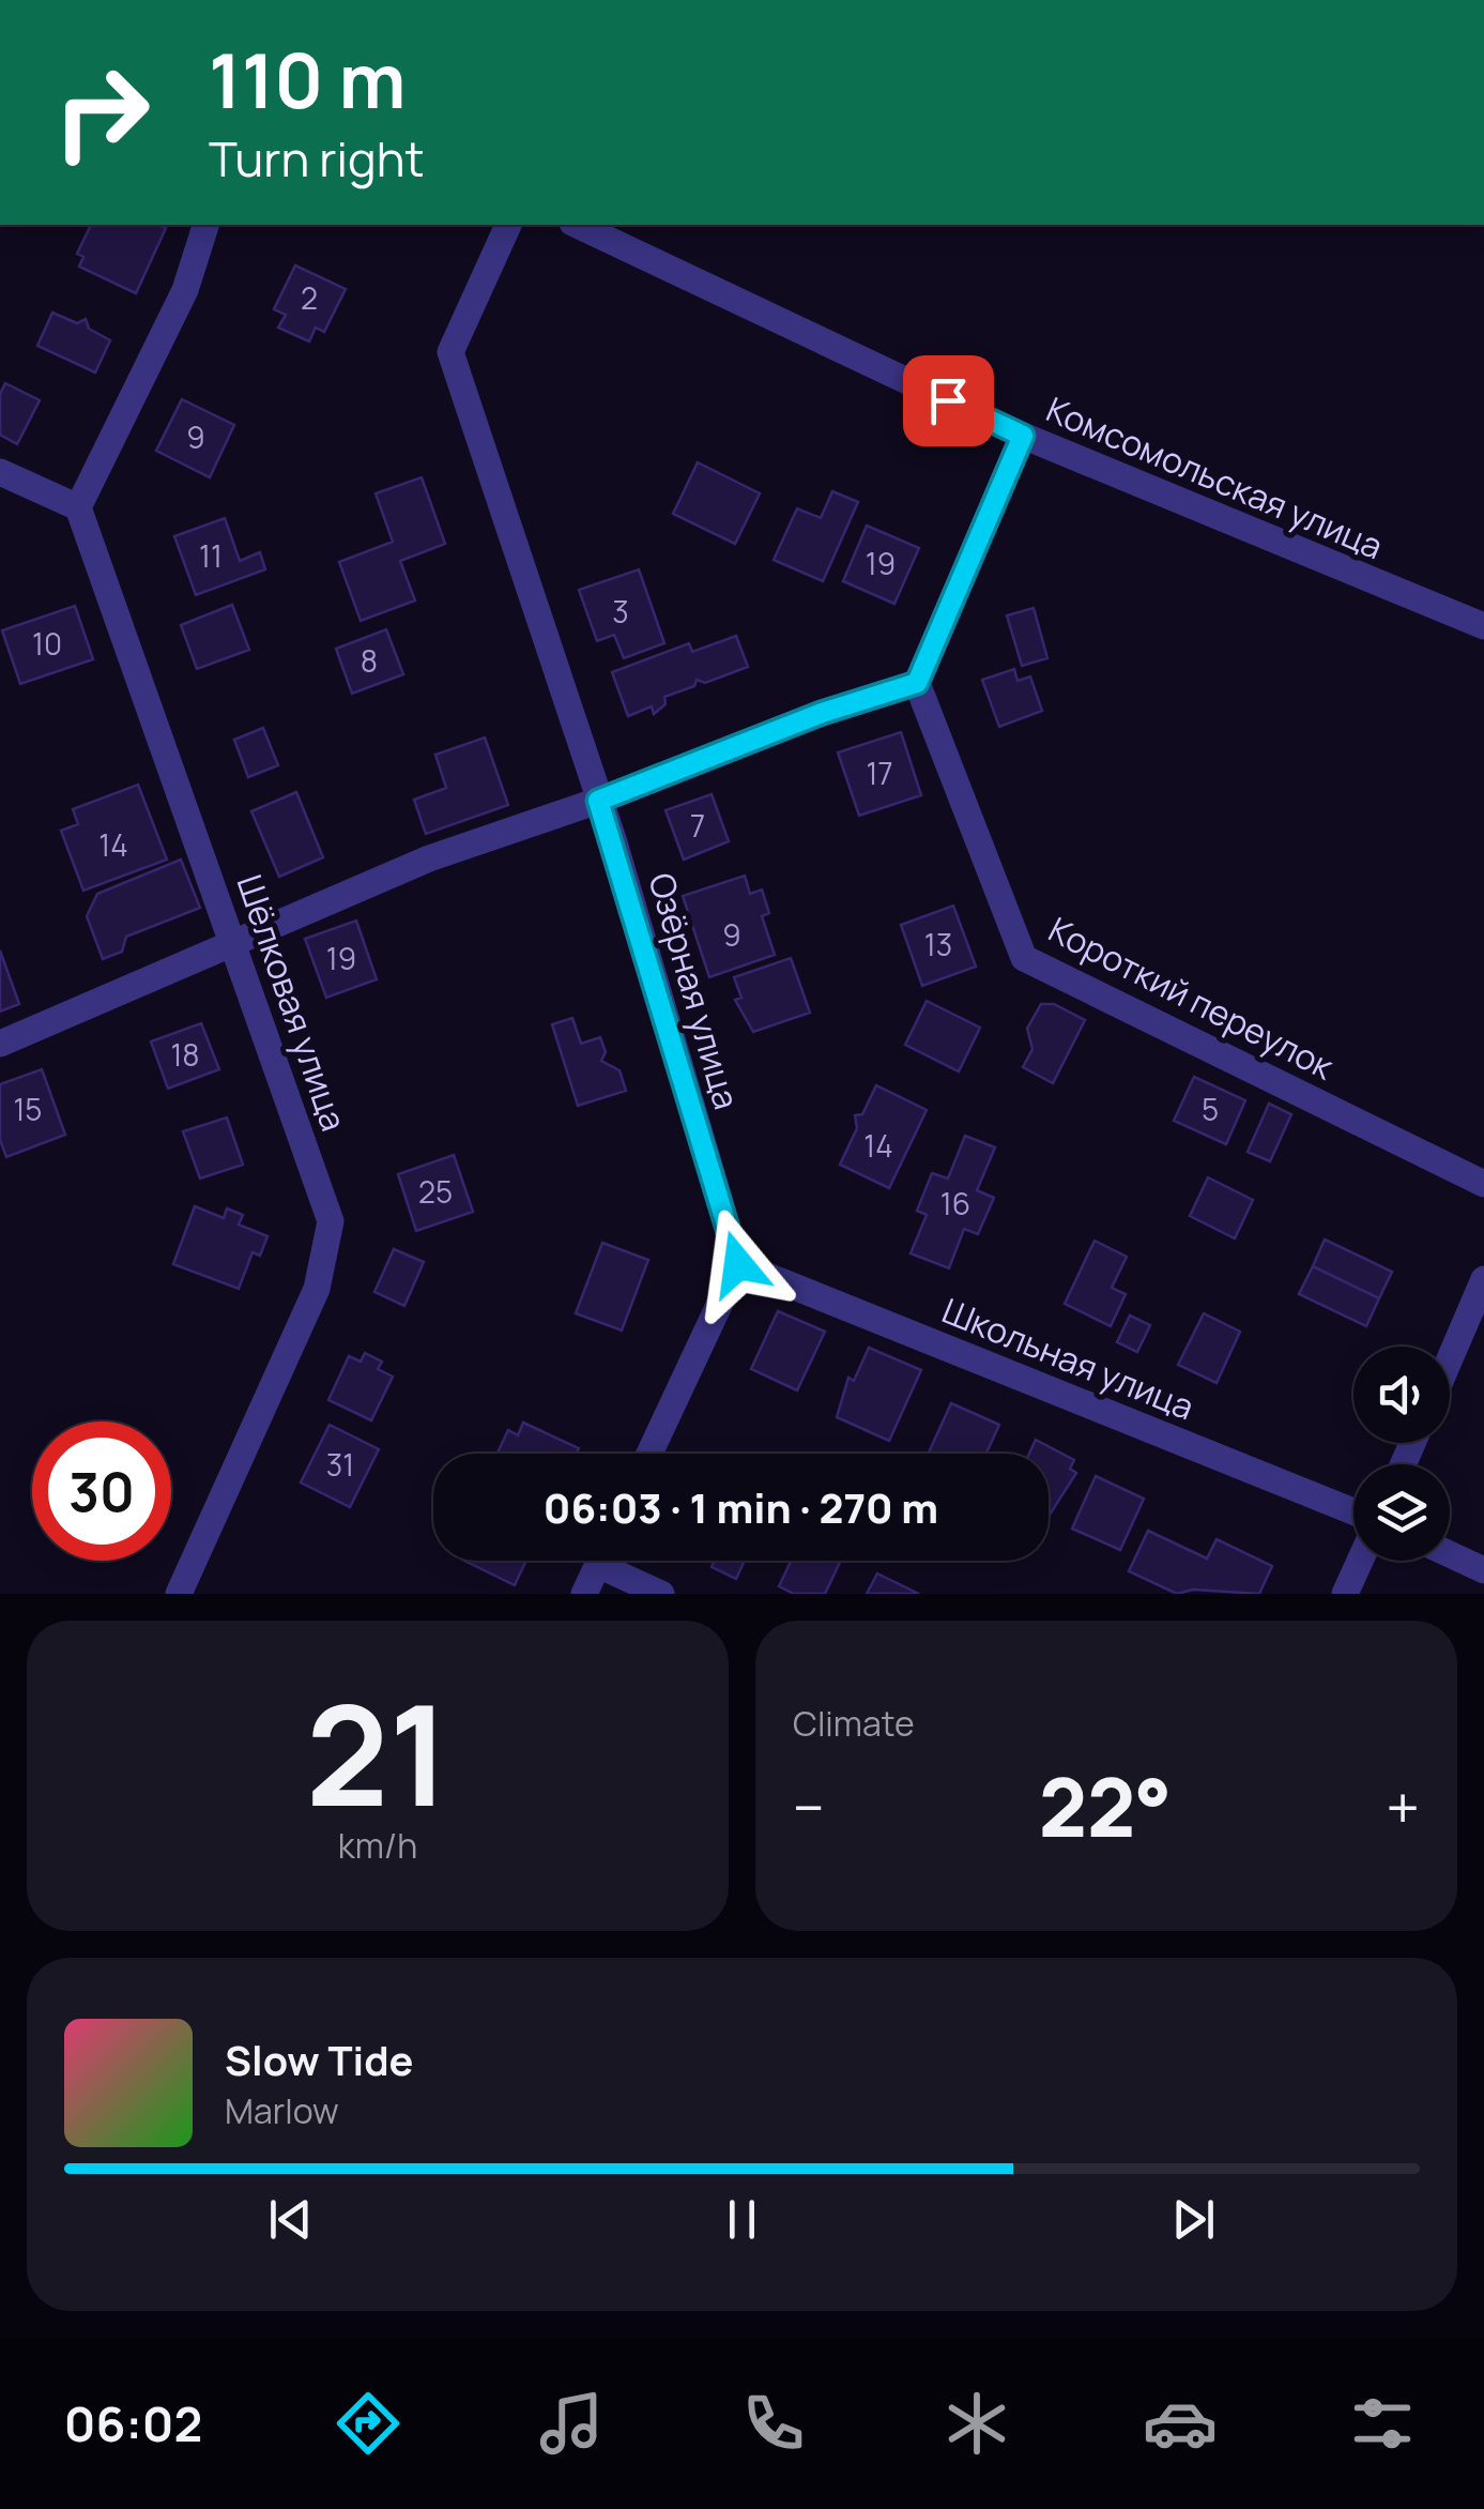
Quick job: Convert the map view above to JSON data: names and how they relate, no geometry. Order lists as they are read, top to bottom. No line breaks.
{"streets":{"street":["Комсомольская улица","Озёрная улица","Короткий переулок","Шёлковая улица","Школьная улица"]},"crossings":[["Озёрная улица","Школьная улица"]],"house_numbers":["2","9","11","19","3","10","8","17","7","14","9","13","19","18","15","5","14","25","16","31"],"page":{"turn":["110 m","Turn right"],"limit":"30","trip":"06:03 · 1 min · 270 m","tile":[["21","km/h"],"Climate"],"heat":["−","22°","+"],"song":["Slow Tide","Marlow"],"tabs":"06:02"}}
